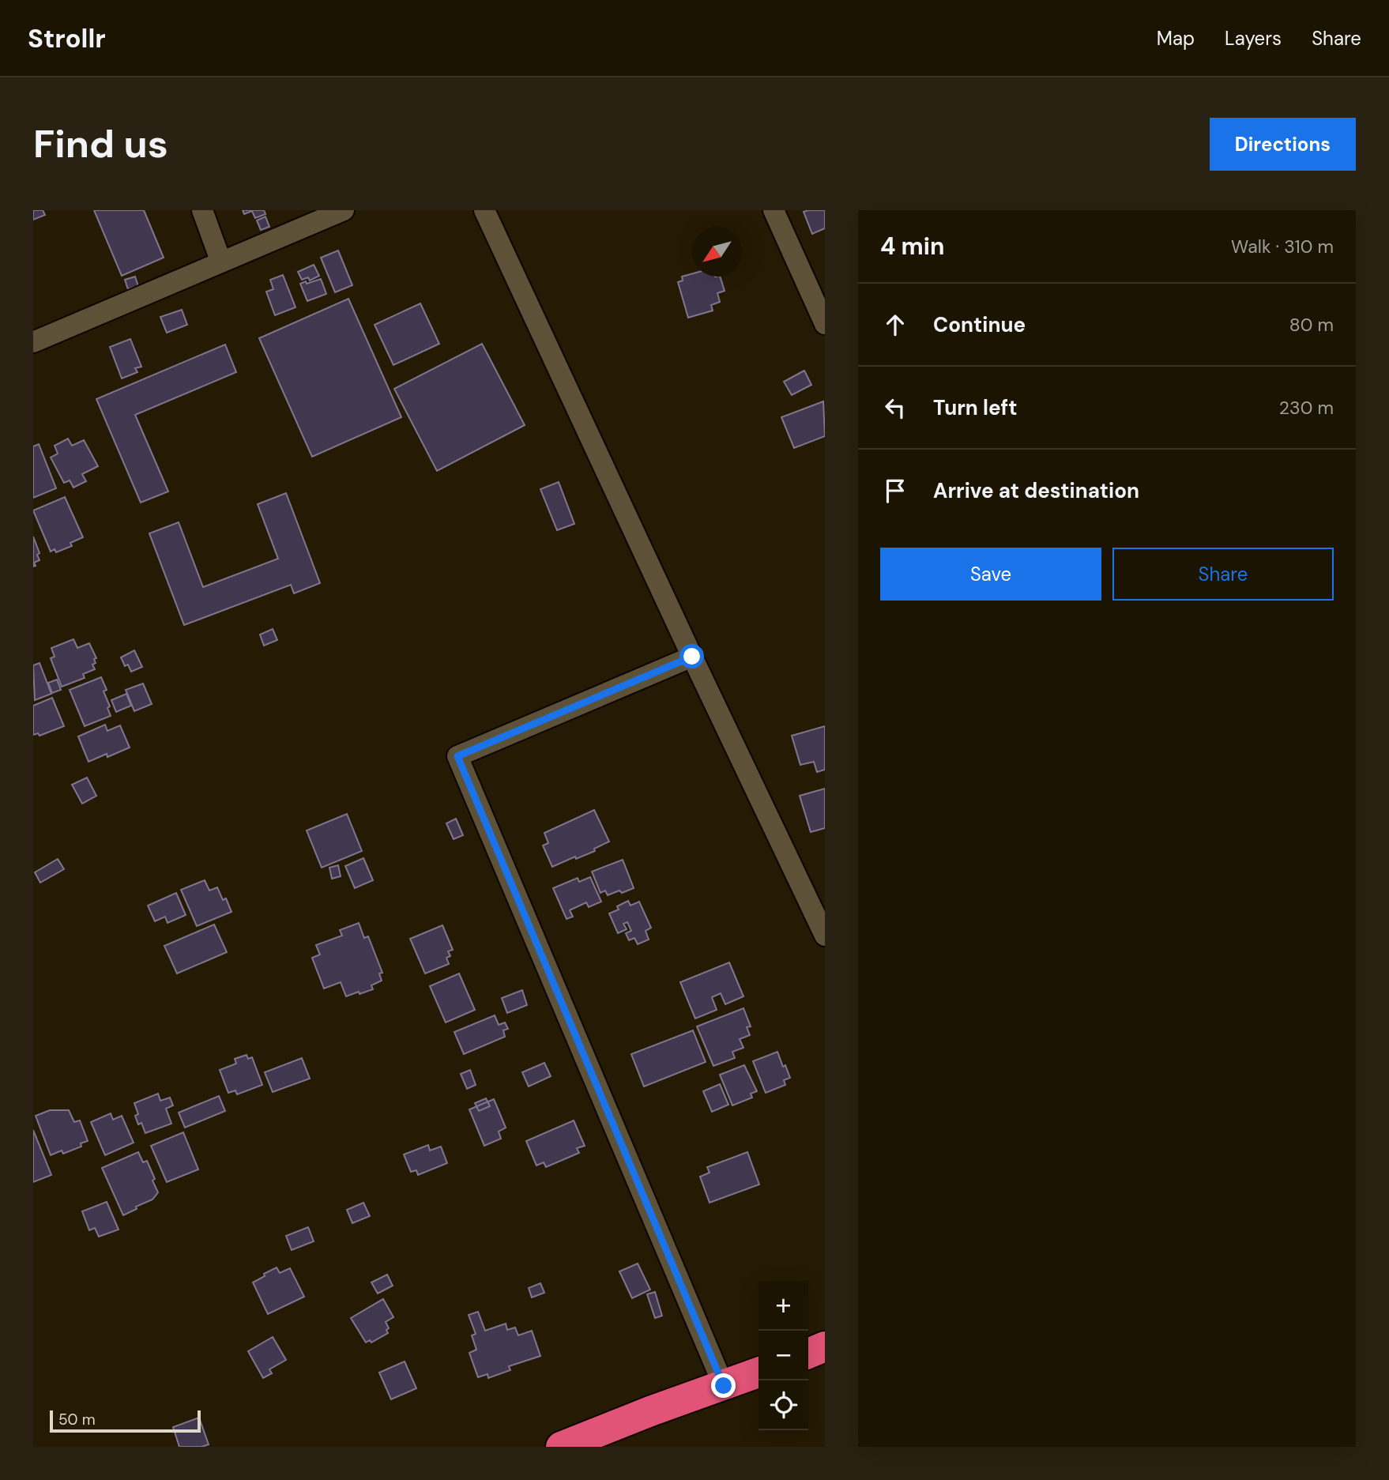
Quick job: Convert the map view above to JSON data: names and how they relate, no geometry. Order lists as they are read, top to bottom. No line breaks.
{"scale_bar":"50 m","north":"bottom left","page":{"header":"Strollr","nav":["Map","Layers","Share"],"buttons":["Directions",["Save","Share"]],"title":"Find us","heading":["4 min","Walk · 310 m"],"list":[["Continue","80 m"],["Turn left","230 m"],"Arrive at destination"],"map_buttons":["+","−"],"scale":"50 m"}}
